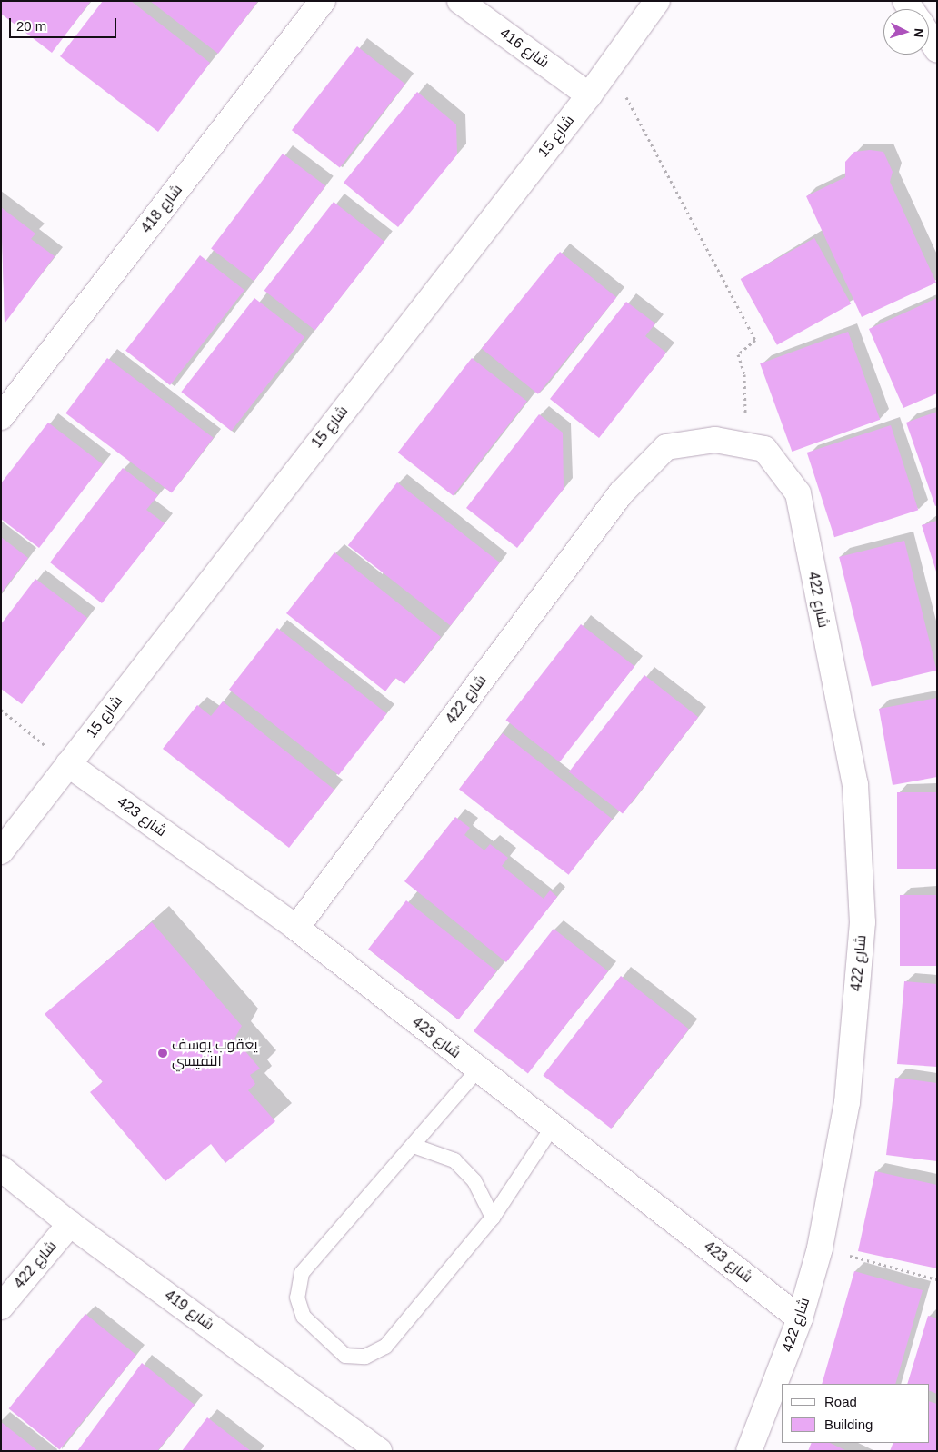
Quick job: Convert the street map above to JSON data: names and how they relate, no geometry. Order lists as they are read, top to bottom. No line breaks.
{"streets":{"street":["شارع 416","شارع 15","شارع 418","شارع 422","شارع 423","شارع 419"]},"crossings":[["شارع 416","شارع 15"],["شارع 15","شارع 423"],["شارع 422","شارع 423"],["شارع 422","شارع 419"]],"places":["يعقوب يوسف النفيسي"],"legend":["Road","Building"],"scale_bar":"20 m","north":"right"}
